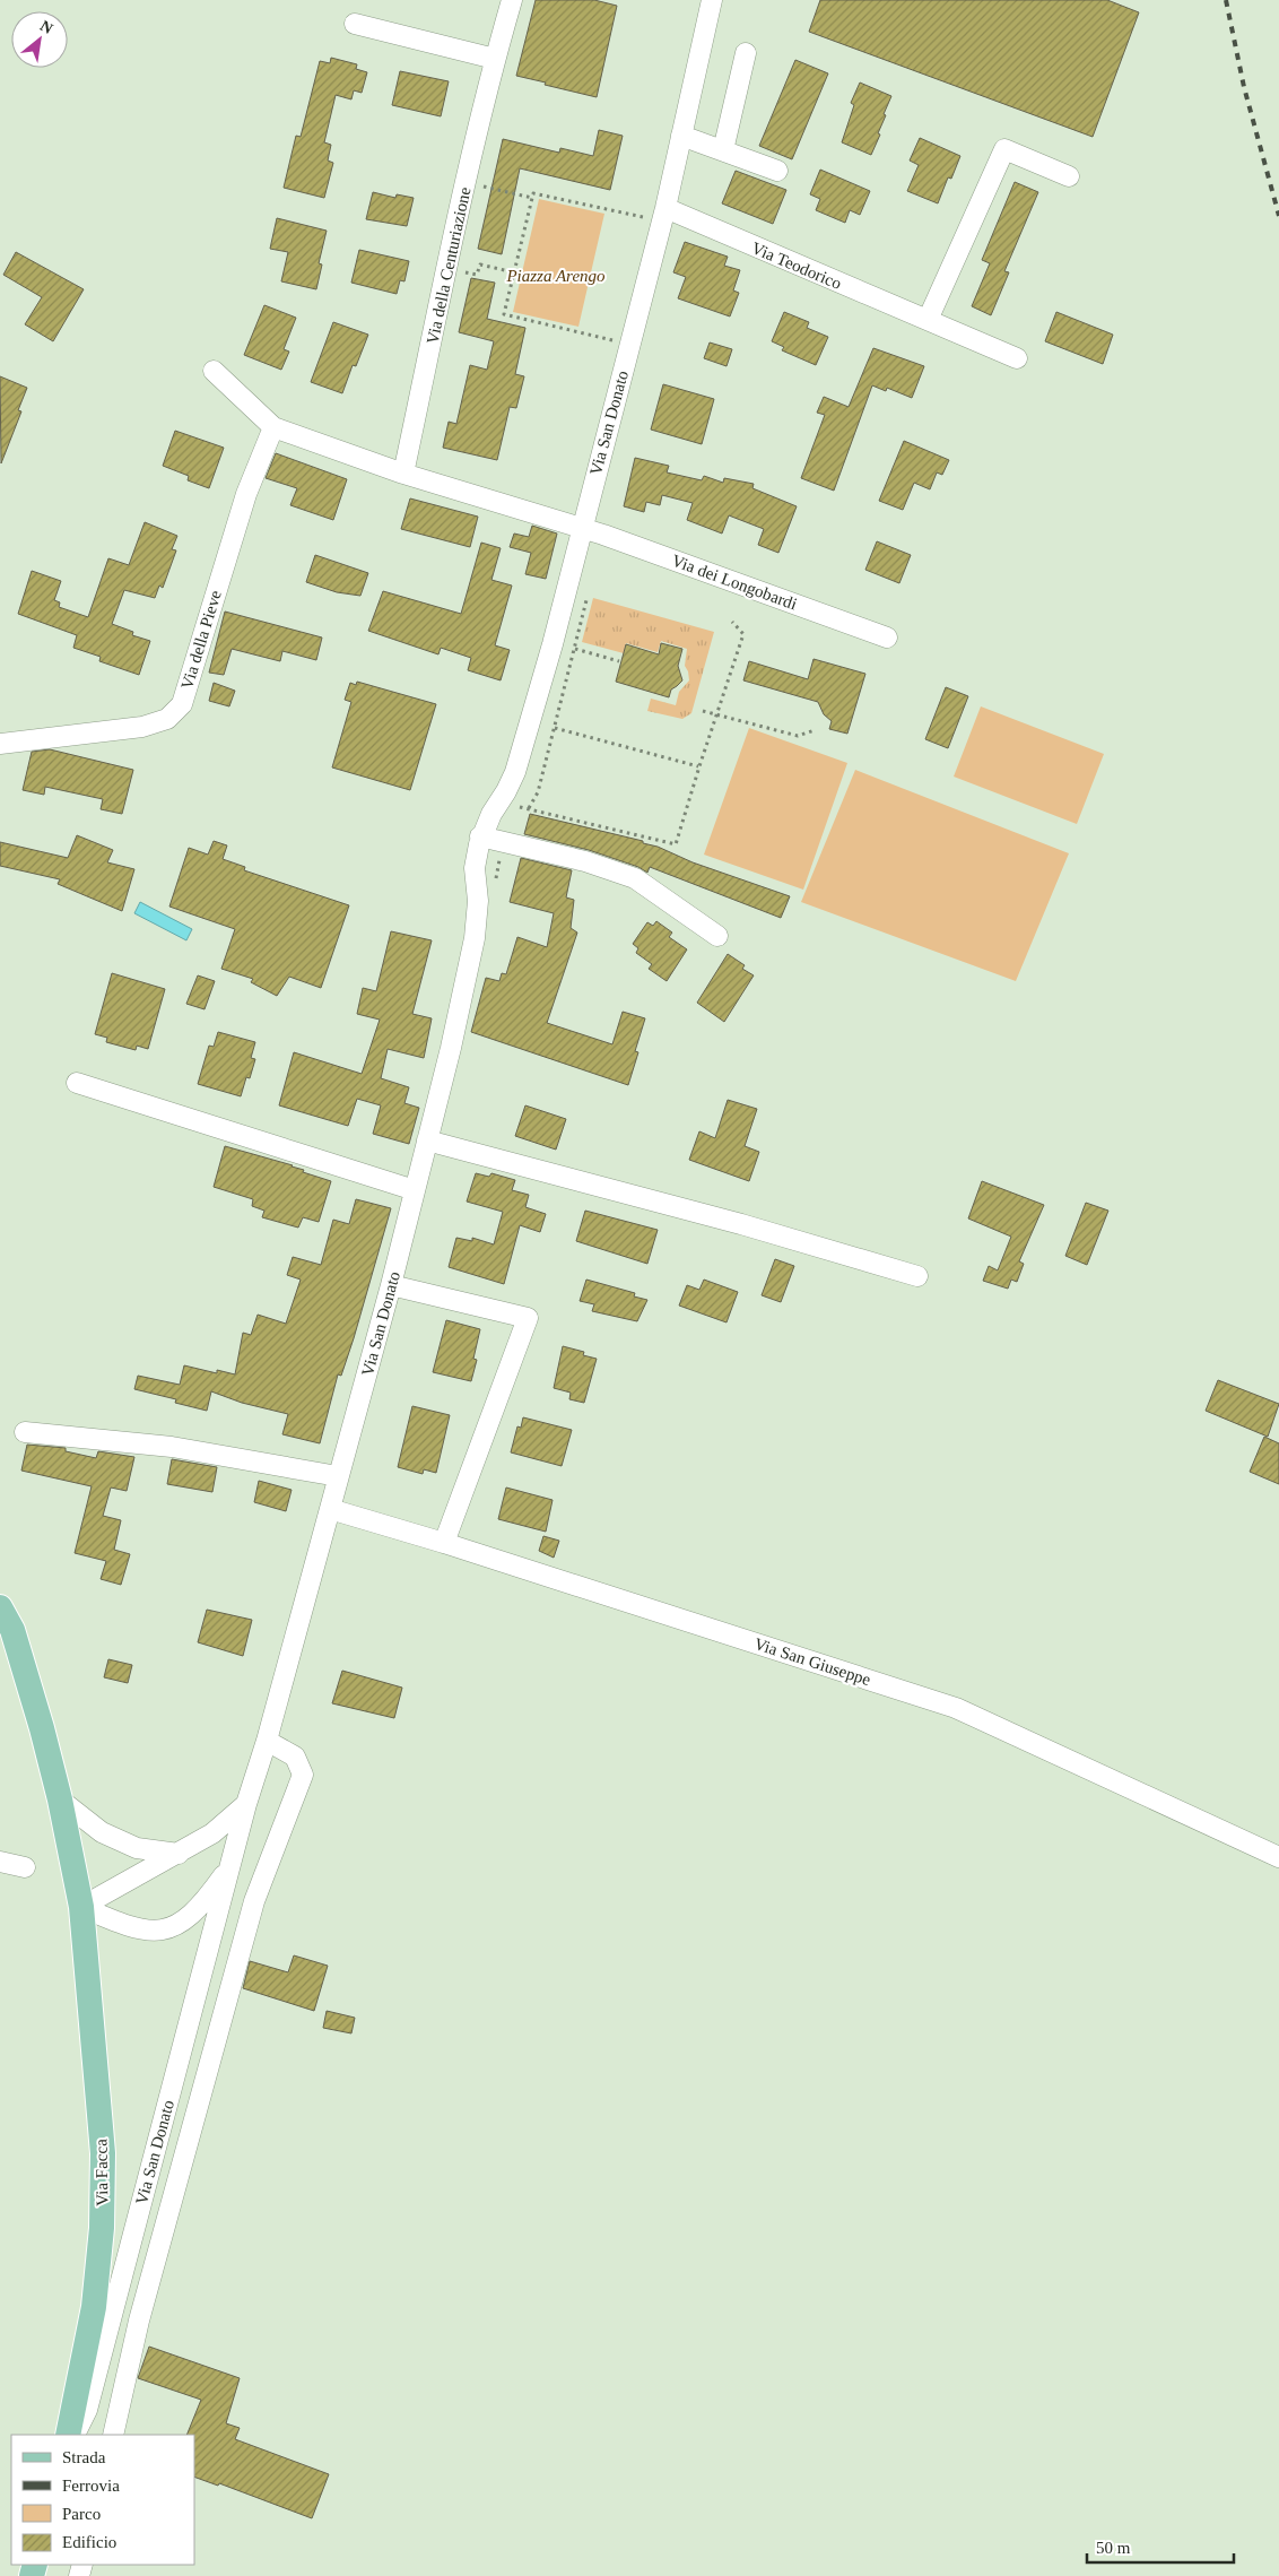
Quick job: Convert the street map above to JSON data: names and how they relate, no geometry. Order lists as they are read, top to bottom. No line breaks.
{"streets":{"main road":["Via Facca"],"street":["Via della Centuriazione","Via Teodorico","Via San Donato","Via dei Longobardi","Via della Pieve","Via San Giuseppe"]},"crossings":[["Via Teodorico","Via San Donato"],["Via San Donato","Via dei Longobardi"],["Via San Donato","Via San Giuseppe"],["Via San Donato","Via Facca"]],"parks":["Piazza Arengo"],"legend":["Strada","Ferrovia","Parco","Edificio"],"scale_bar":"50 m","north":"top right"}
